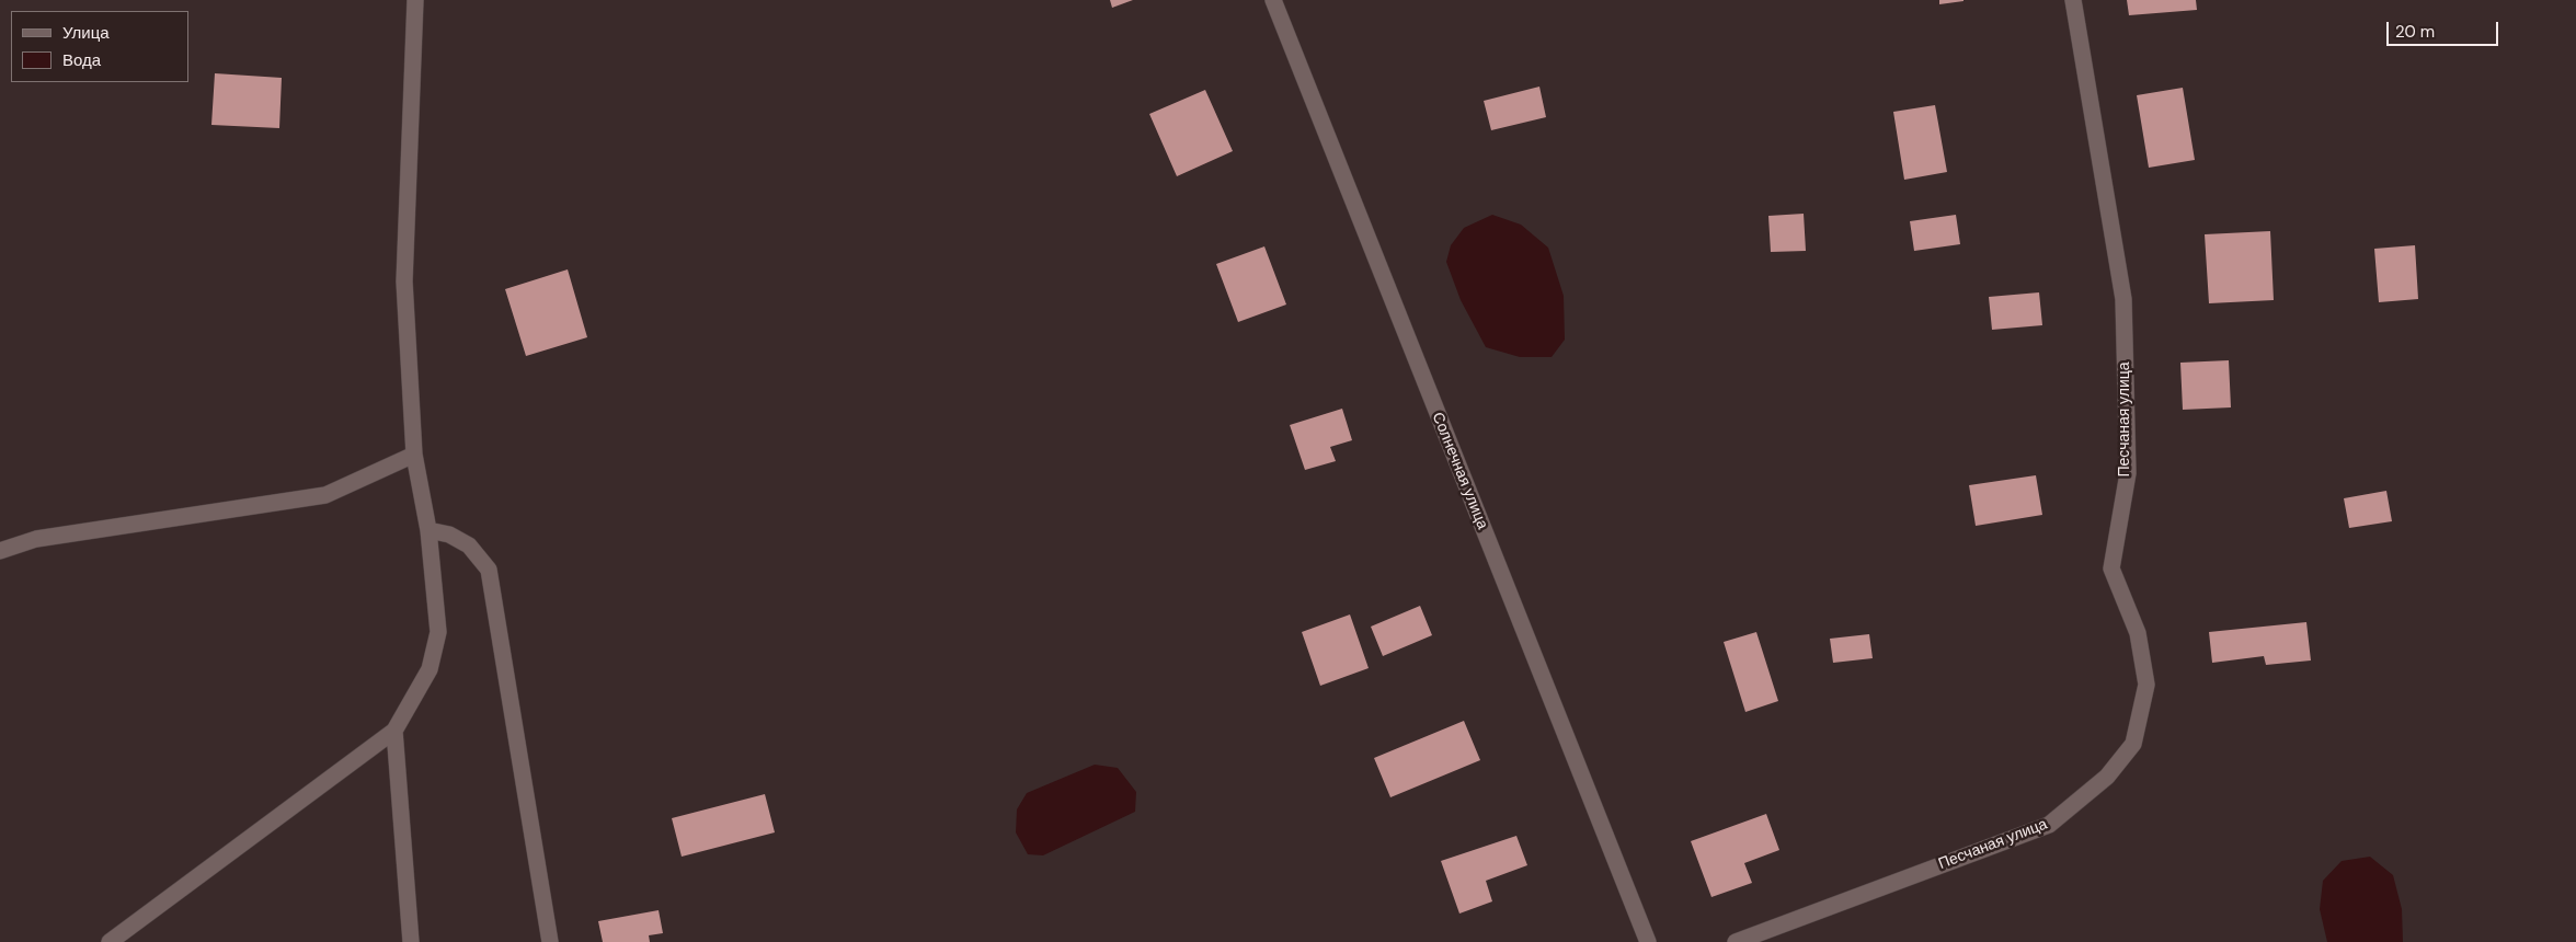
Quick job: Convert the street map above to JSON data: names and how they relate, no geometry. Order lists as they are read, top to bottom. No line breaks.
{"streets":{"street":["Песчаная улица","Солнечная улица"]},"legend":["Улица","Вода"],"scale_bar":"20 m"}
